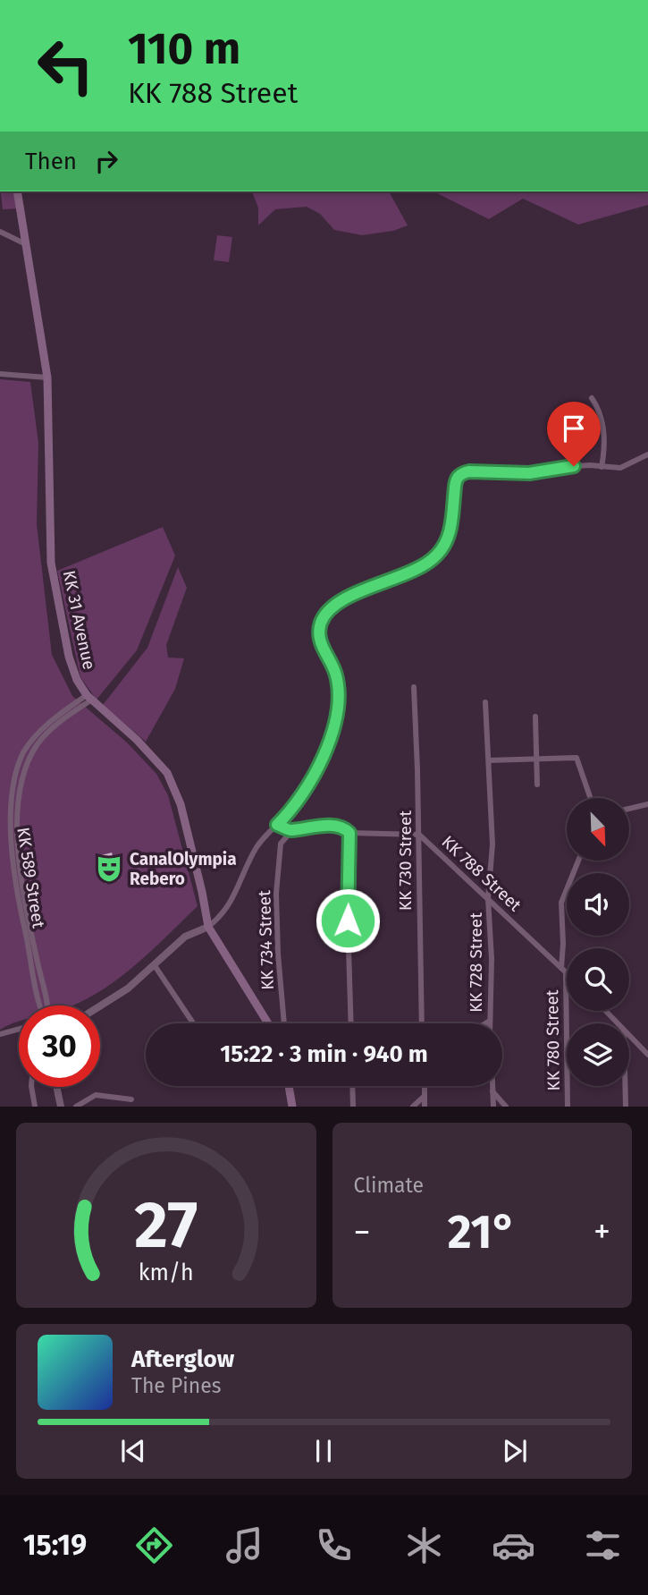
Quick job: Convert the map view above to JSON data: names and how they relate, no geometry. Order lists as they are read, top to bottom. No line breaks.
{"streets":{"main road":["KK 31 Avenue"],"street":["KK 730 Street","KK 788 Street","KK 589 Street","KK 734 Street","KK 728 Street","KK 780 Street"]},"crossings":[["KK 31 Avenue","KK 589 Street"],["KK 730 Street","KK 788 Street"],["KK 788 Street","KK 734 Street"],["KK 788 Street","KK 728 Street"],["KK 788 Street","KK 780 Street"]],"places":{"theatre":["CanalOlympia Rebero"]},"north":"bottom right","page":{"turn":["110 m","KK 788 Street"],"then":"Then","limit":"30","trip":"15:22 · 3 min · 940 m","tile":"Climate","heat":["−","21°","+"],"song":["Afterglow","The Pines"],"tabs":"15:19","gauge":["27","km/h"]}}
